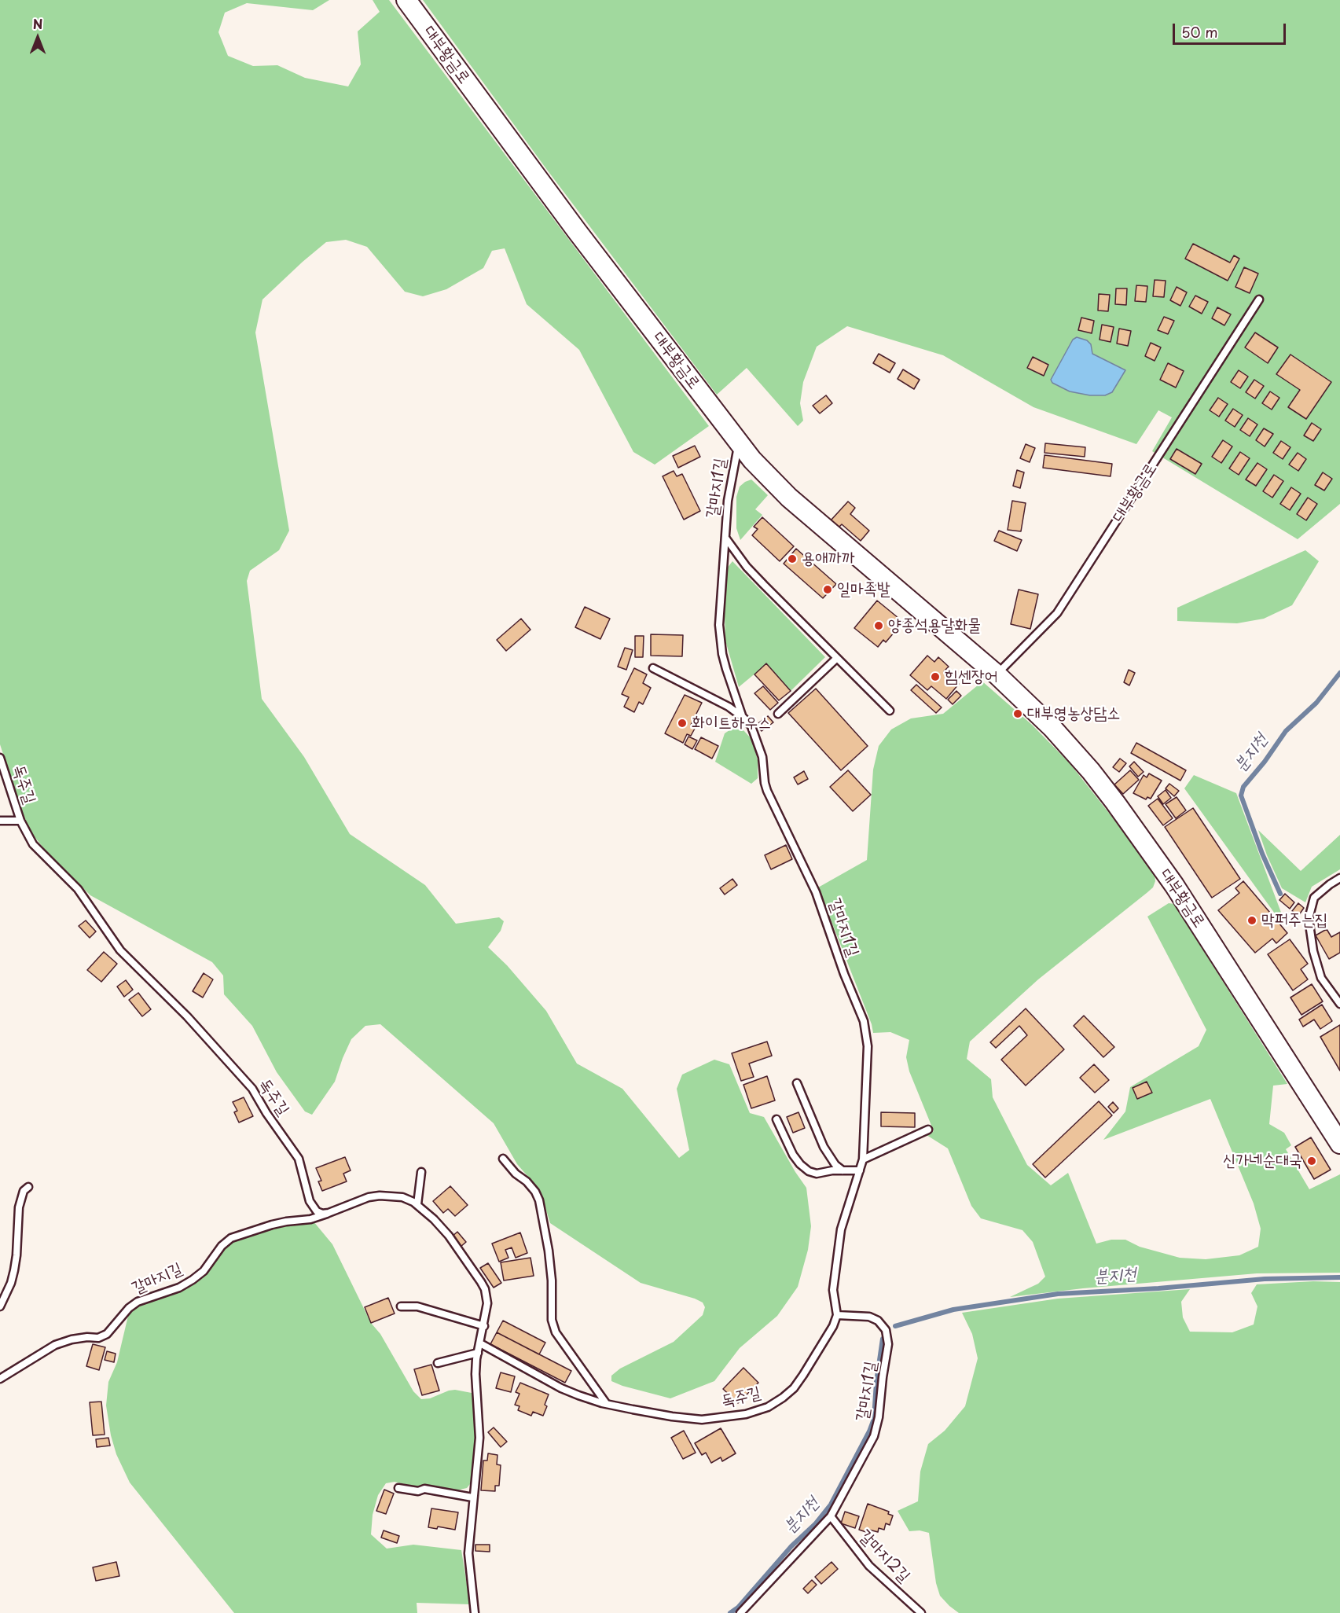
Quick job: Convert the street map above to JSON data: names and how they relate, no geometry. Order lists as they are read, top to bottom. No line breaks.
{"streets":{"main road":["대부황금로"],"lane":["갈마지1길","독주길","갈마지길","갈마지2길"]},"crossings":[["대부황금로","갈마지1길"],["갈마지1길","독주길"],["갈마지1길","갈마지2길"],["독주길","갈마지길"]],"water":["분지천"],"places":["용애까까","일마족발","양종석용달화물","힘센장어","대부영농상담소","화이트하우스","막퍼주는집","신가네순대국"],"scale_bar":"50 m","north":"top"}
